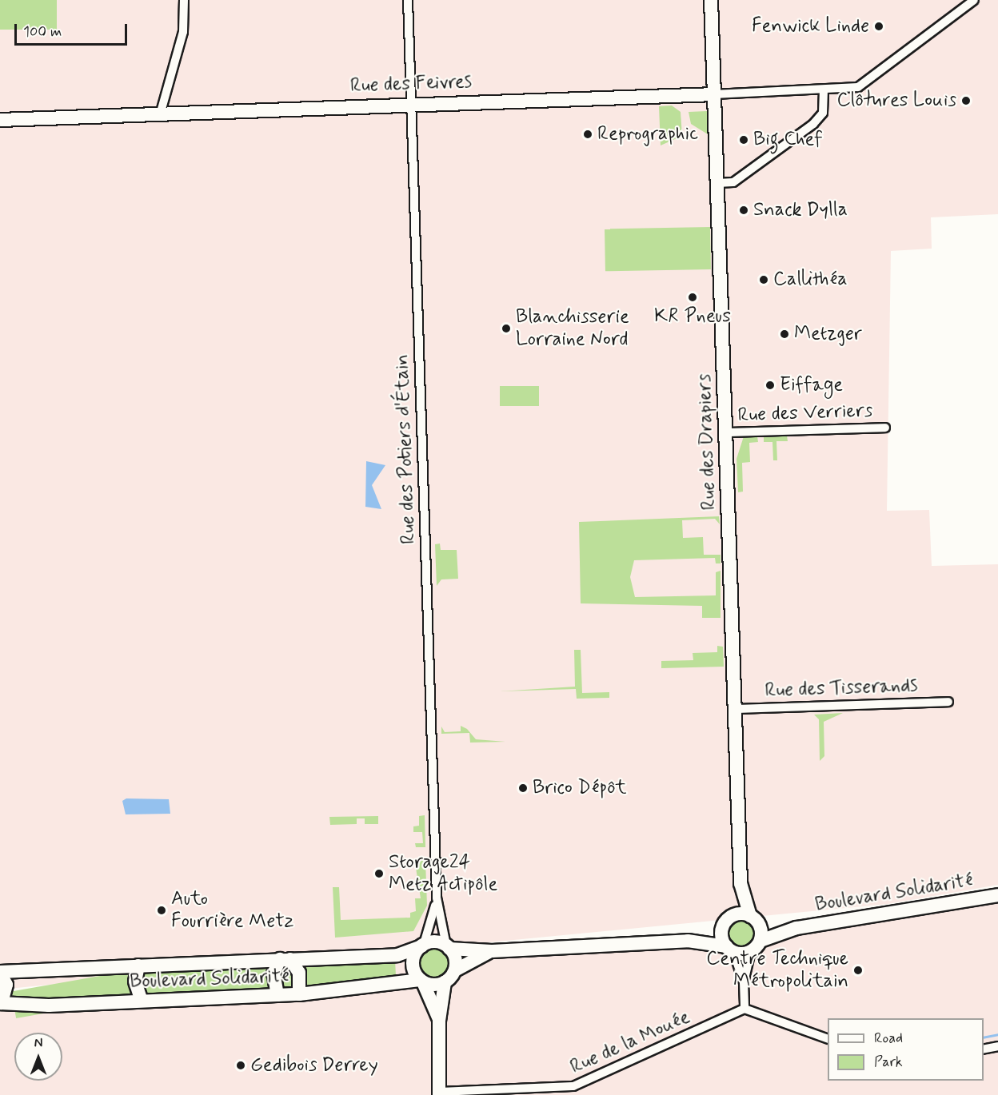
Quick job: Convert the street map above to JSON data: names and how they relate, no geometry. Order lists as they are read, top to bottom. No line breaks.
{"streets":{"main road":["Rue des Feivres","Rue des Drapiers","Boulevard Solidarité"],"street":["Rue des Verriers","Rue des Potiers d'Étain","Rue des Tisserands","Rue de la Mouée"]},"crossings":[["Rue des Feivres","Rue des Drapiers"],["Rue des Feivres","Rue des Potiers d'Étain"],["Rue des Verriers","Rue des Drapiers"],["Rue des Drapiers","Rue des Tisserands"],["Rue des Drapiers","Boulevard Solidarité"],["Rue des Potiers d'Étain","Boulevard Solidarité"]],"places":["Fenwick Linde","Clôtures Louis","Reprographic","Big Chef","Snack Dylla","Callithéa","KR Pneus","Blanchisserie Lorraine Nord","Metzger","Eiffage","Brico Dépôt","Storage24 Metz Actipôle","Auto Fourrière Metz","Centre Technique Métropolitain","Gedibois Derrey"],"legend":["Road","Park"],"scale_bar":"100 m","north":"top"}
